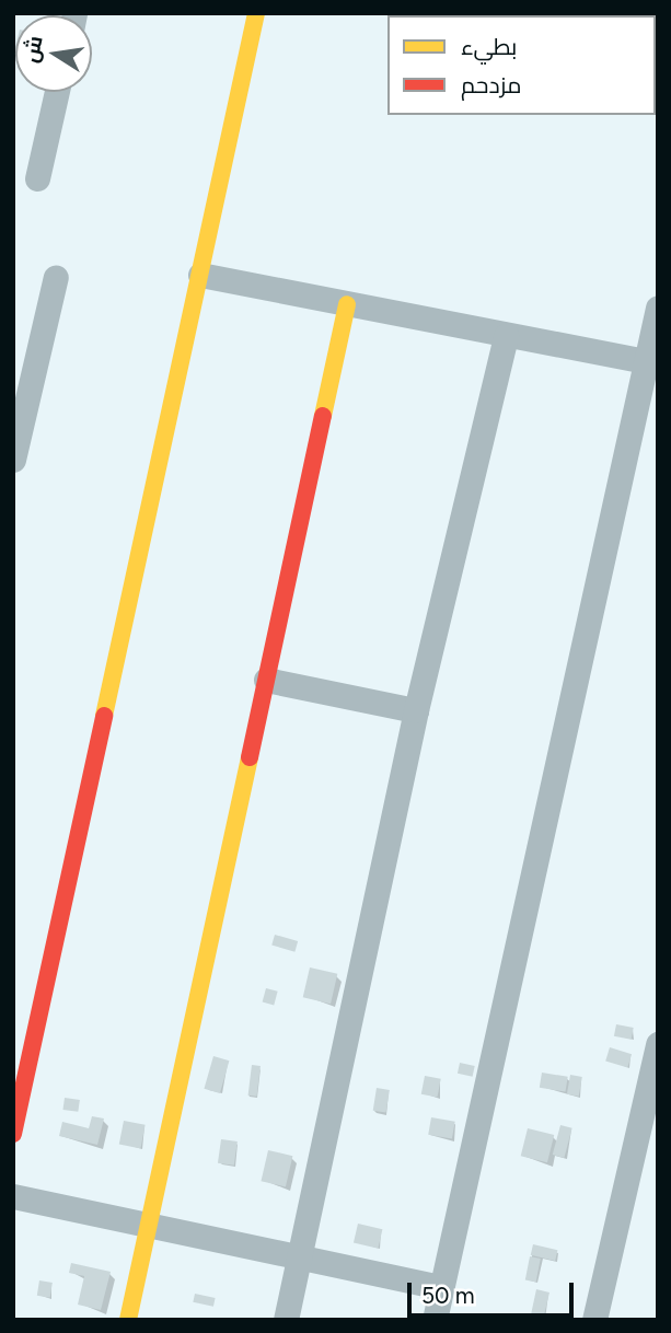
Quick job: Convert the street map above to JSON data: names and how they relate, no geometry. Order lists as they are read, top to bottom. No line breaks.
{"legend":["بطيء","مزدحم"],"scale_bar":"50 m","north":"left"}
